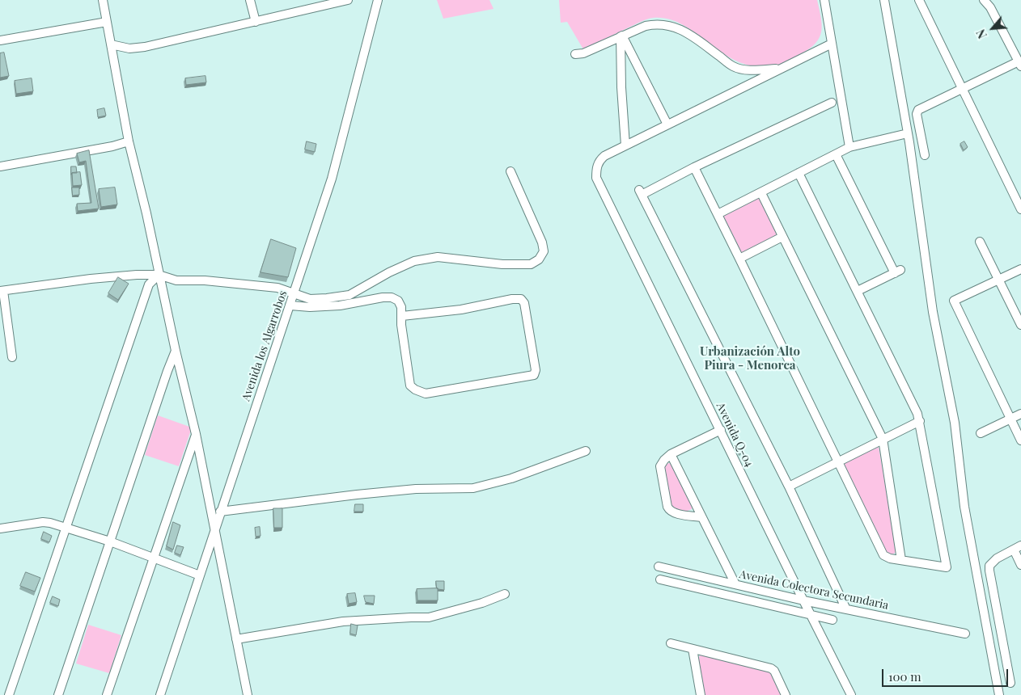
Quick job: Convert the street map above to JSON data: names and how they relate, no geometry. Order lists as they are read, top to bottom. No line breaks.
{"streets":{"street":["Avenida los Algarrobos","Avenida Q-04","Avenida Colectora Secundaria"]},"crossings":[["Avenida Q-04","Avenida Colectora Secundaria"]],"districts":["Urbanización Alto Piura - Menorca"],"scale_bar":"100 m","north":"bottom left"}
